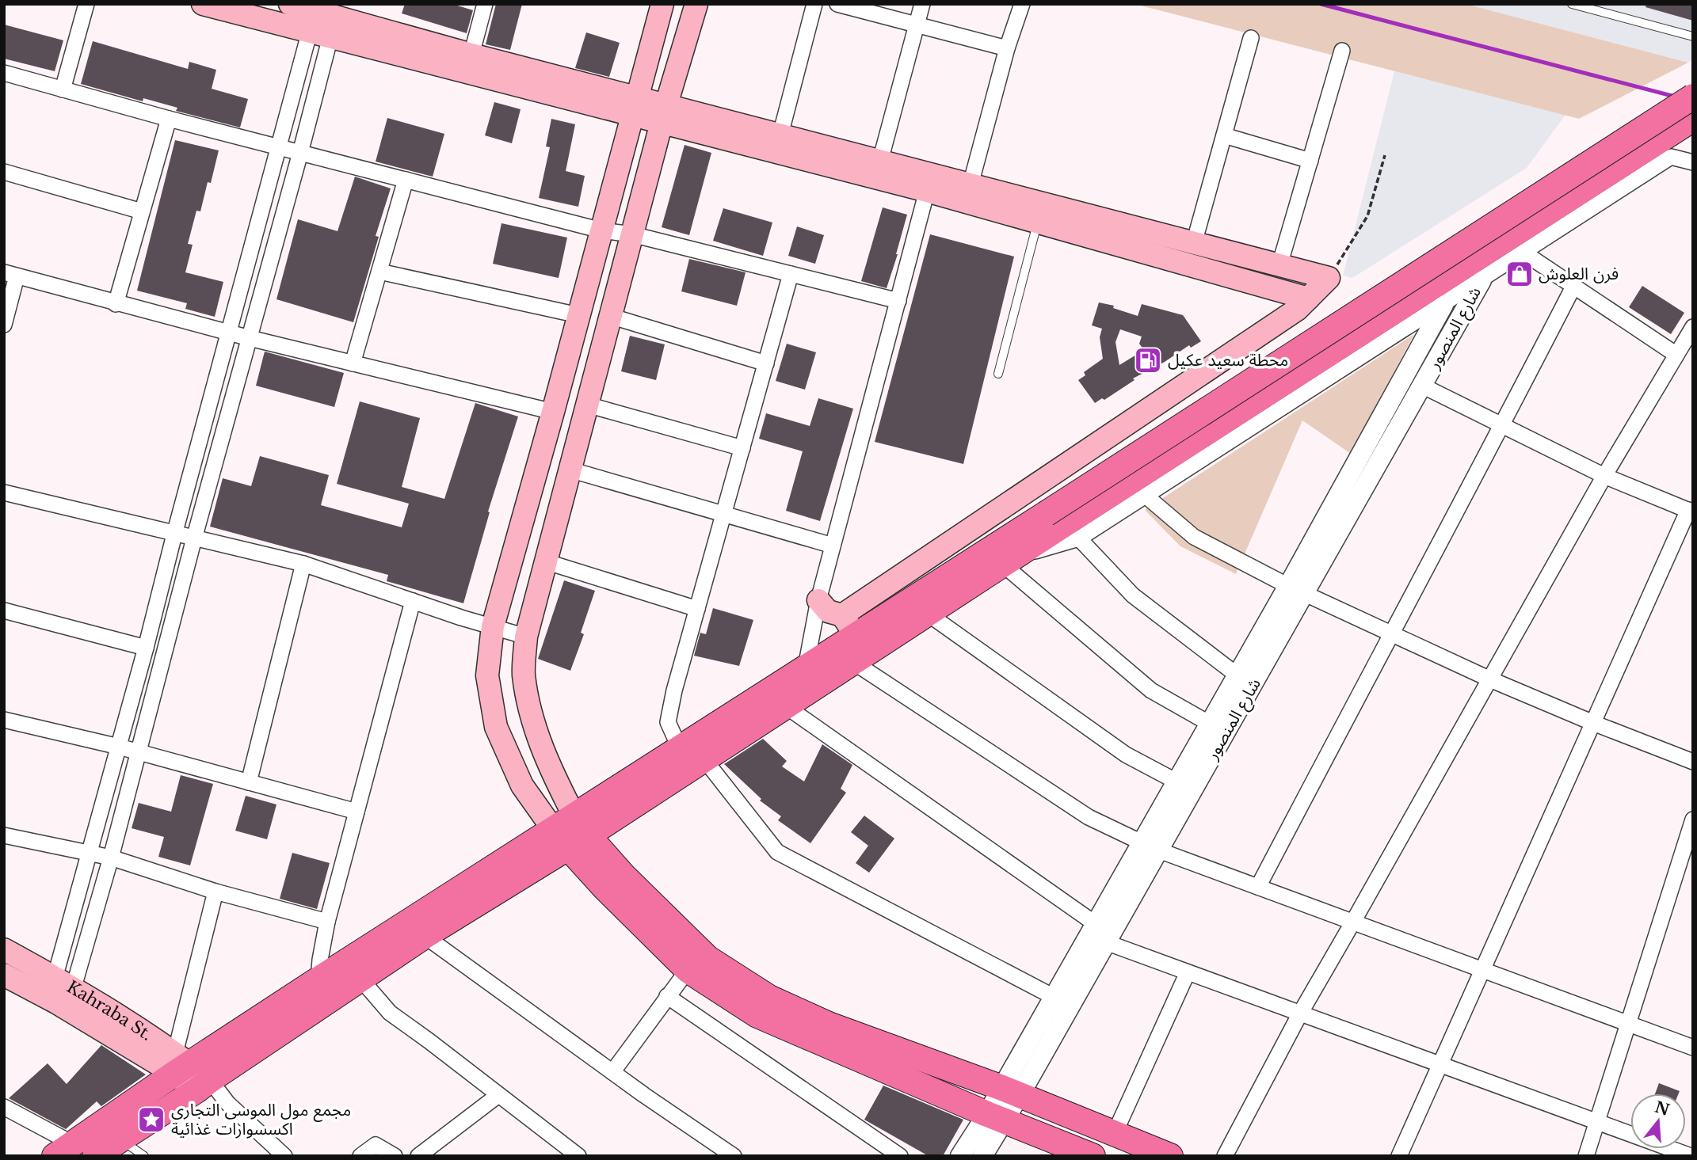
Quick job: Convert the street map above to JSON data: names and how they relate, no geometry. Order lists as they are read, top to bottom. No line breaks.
{"streets":{"main road":["Kahraba St."],"street":["شارع المنصور"]},"places":{"shop":["فرن العلوش"],"fuel station":["محطة سعيد عكيل"],"place":["مجمع مول الموسى التجاري اكسسوارات غذائية"]},"north":"top"}
